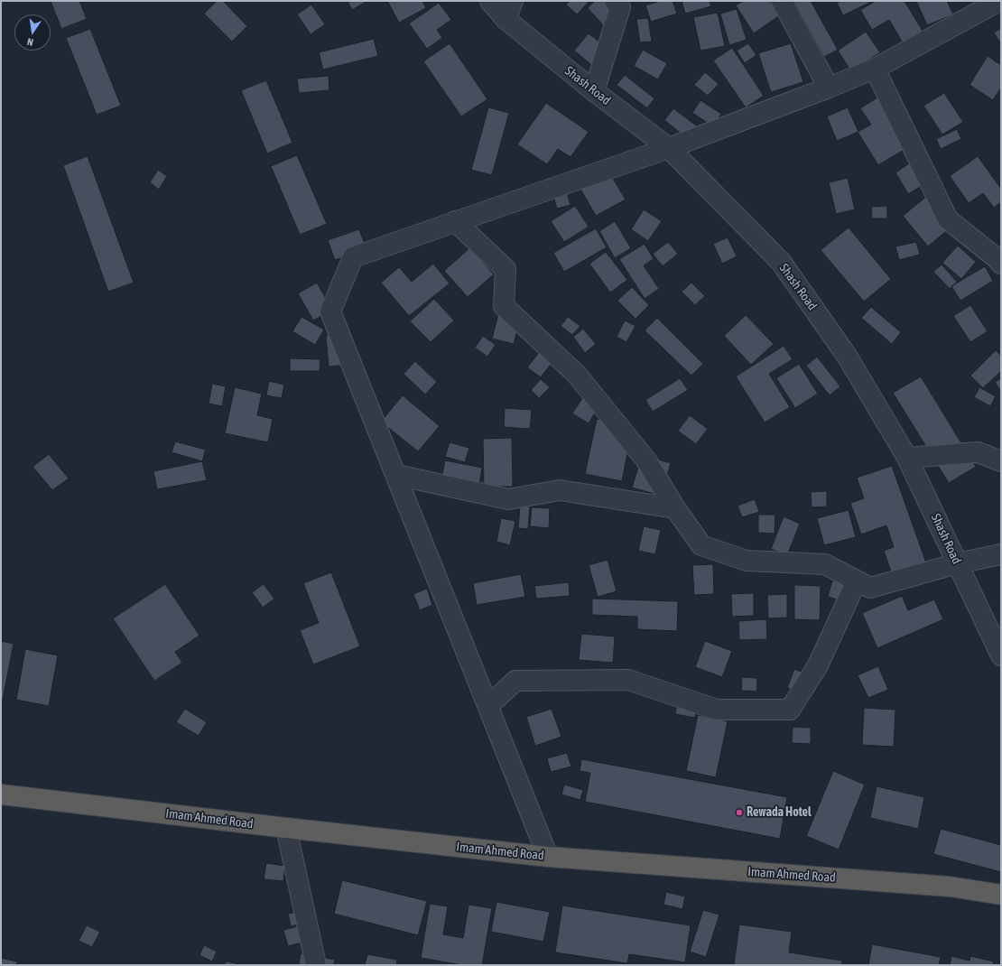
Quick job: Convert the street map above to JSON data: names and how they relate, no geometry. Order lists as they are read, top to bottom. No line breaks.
{"streets":{"highway":["Imam Ahmed Road"],"street":["Shash Road"]},"places":["Rewada Hotel"],"north":"bottom"}
